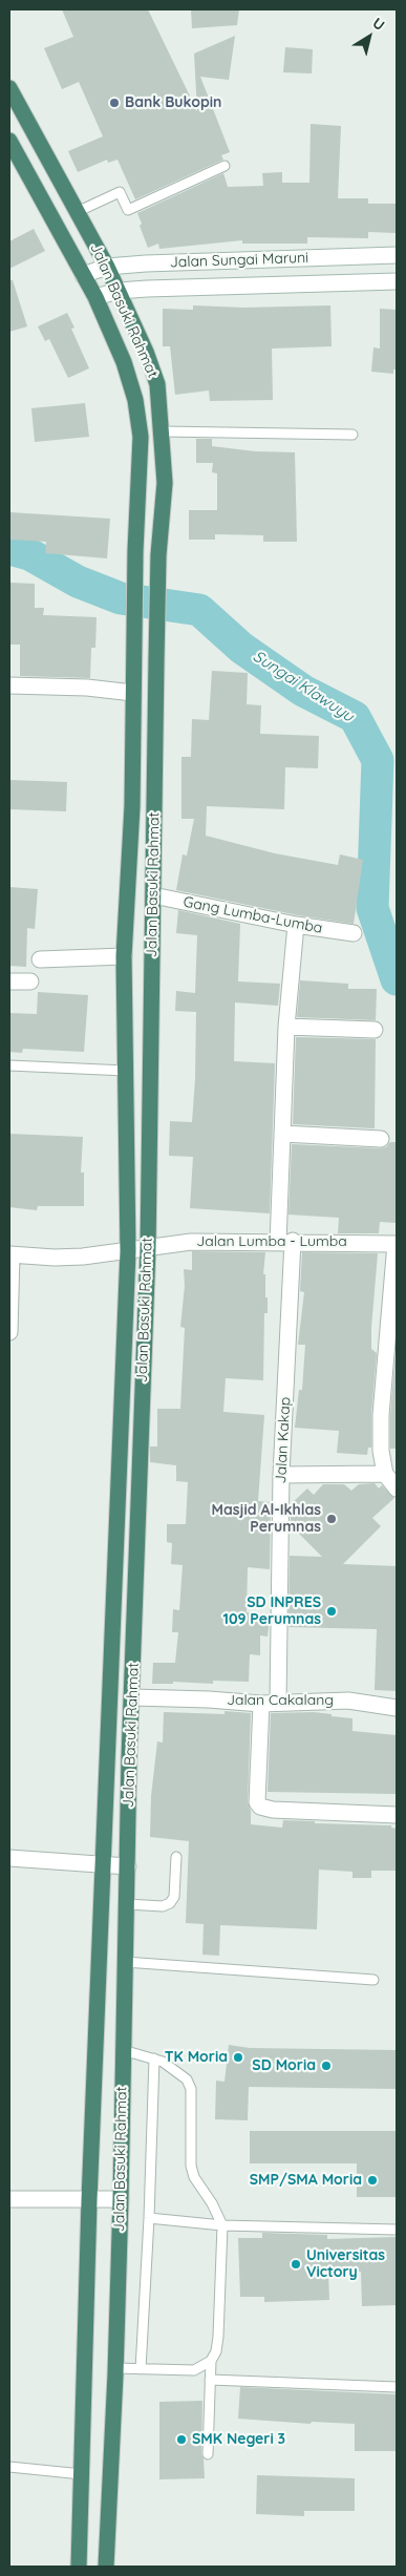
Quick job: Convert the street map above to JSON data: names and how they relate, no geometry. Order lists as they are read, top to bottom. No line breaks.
{"streets":{"highway":["Jalan Basuki Rahmat"],"street":["Jalan Sungai Maruni","Gang Lumba-Lumba","Jalan Lumba - Lumba","Jalan Kakap","Jalan Cakalang"]},"crossings":[["Jalan Sungai Maruni","Jalan Basuki Rahmat"],["Jalan Basuki Rahmat","Gang Lumba-Lumba"],["Jalan Basuki Rahmat","Jalan Lumba - Lumba"],["Jalan Basuki Rahmat","Jalan Cakalang"],["Gang Lumba-Lumba","Jalan Kakap"],["Jalan Lumba - Lumba","Jalan Kakap"],["Jalan Kakap","Jalan Cakalang"]],"water":["Sungai Klawuyu"],"places":["Bank Bukopin","Masjid Al-Ikhlas Perumnas","SD INPRES 109 Perumnas","TK Moria","SD Moria","SMP/SMA Moria","Universitas Victory","SMK Negeri 3"],"north":"top right"}
